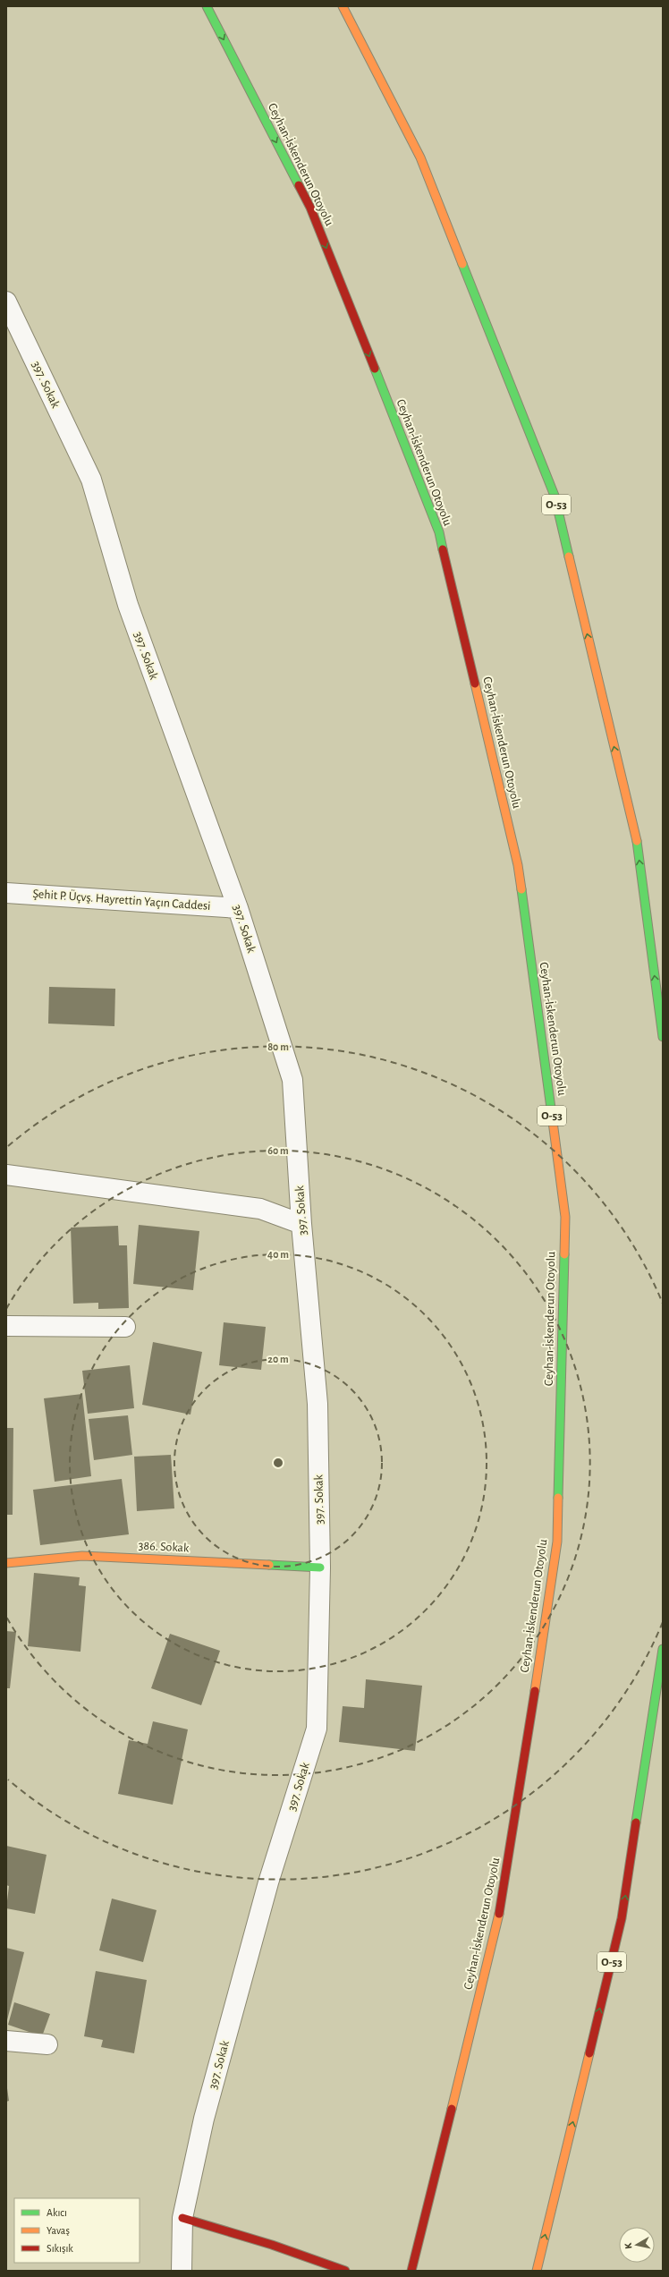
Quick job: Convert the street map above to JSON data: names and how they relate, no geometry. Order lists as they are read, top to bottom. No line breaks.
{"streets":{"main road":["Ceyhan-İskenderun Otoyolu","O-53","386. Sokak"],"street":["397. Sokak","Şehit P. Üçvş. Hayrettin Yaçın Caddesi"]},"crossings":[["397. Sokak","Şehit P. Üçvş. Hayrettin Yaçın Caddesi"],["397. Sokak","386. Sokak"]],"one_way":["Ceyhan-İskenderun Otoyolu"],"legend":["Akıcı","Yavaş","Sıkışık"],"north":"left","rings":["80 m","60 m","40 m","20 m"]}
